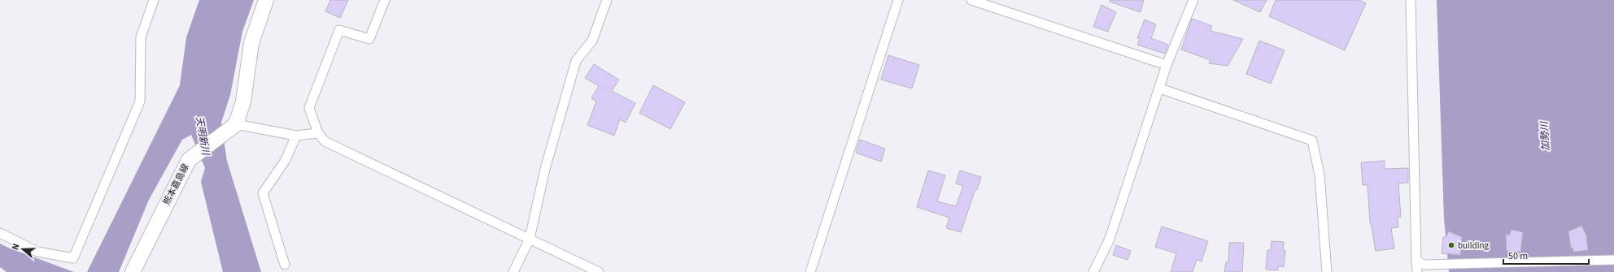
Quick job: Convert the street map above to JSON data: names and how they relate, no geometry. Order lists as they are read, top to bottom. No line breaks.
{"streets":{"main road":["熊本嘉島線"]},"water":["天明新川","加勢川"],"places":["building"],"scale_bar":"50 m","north":"left"}
